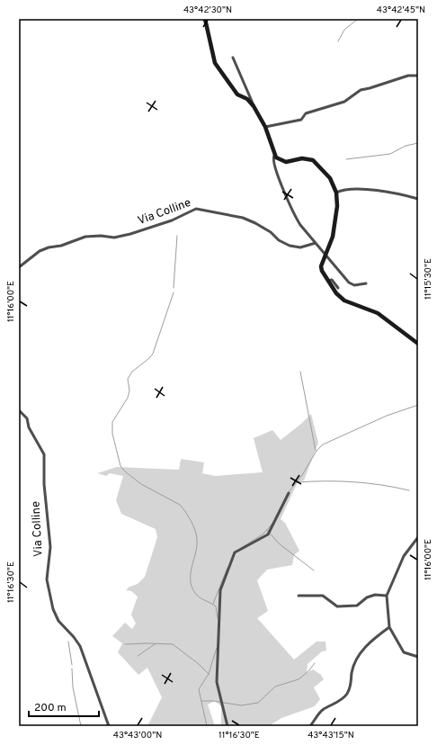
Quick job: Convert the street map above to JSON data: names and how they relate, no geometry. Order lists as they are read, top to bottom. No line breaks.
{"streets":{"street":["Via Colline"]},"scale_bar":"200 m","coordinates":["43°42'30\"N","43°42'45\"N","11°15'30\"E","11°16'00\"E","11°16'30\"E","43°43'00\"N","43°43'15\"N"]}
